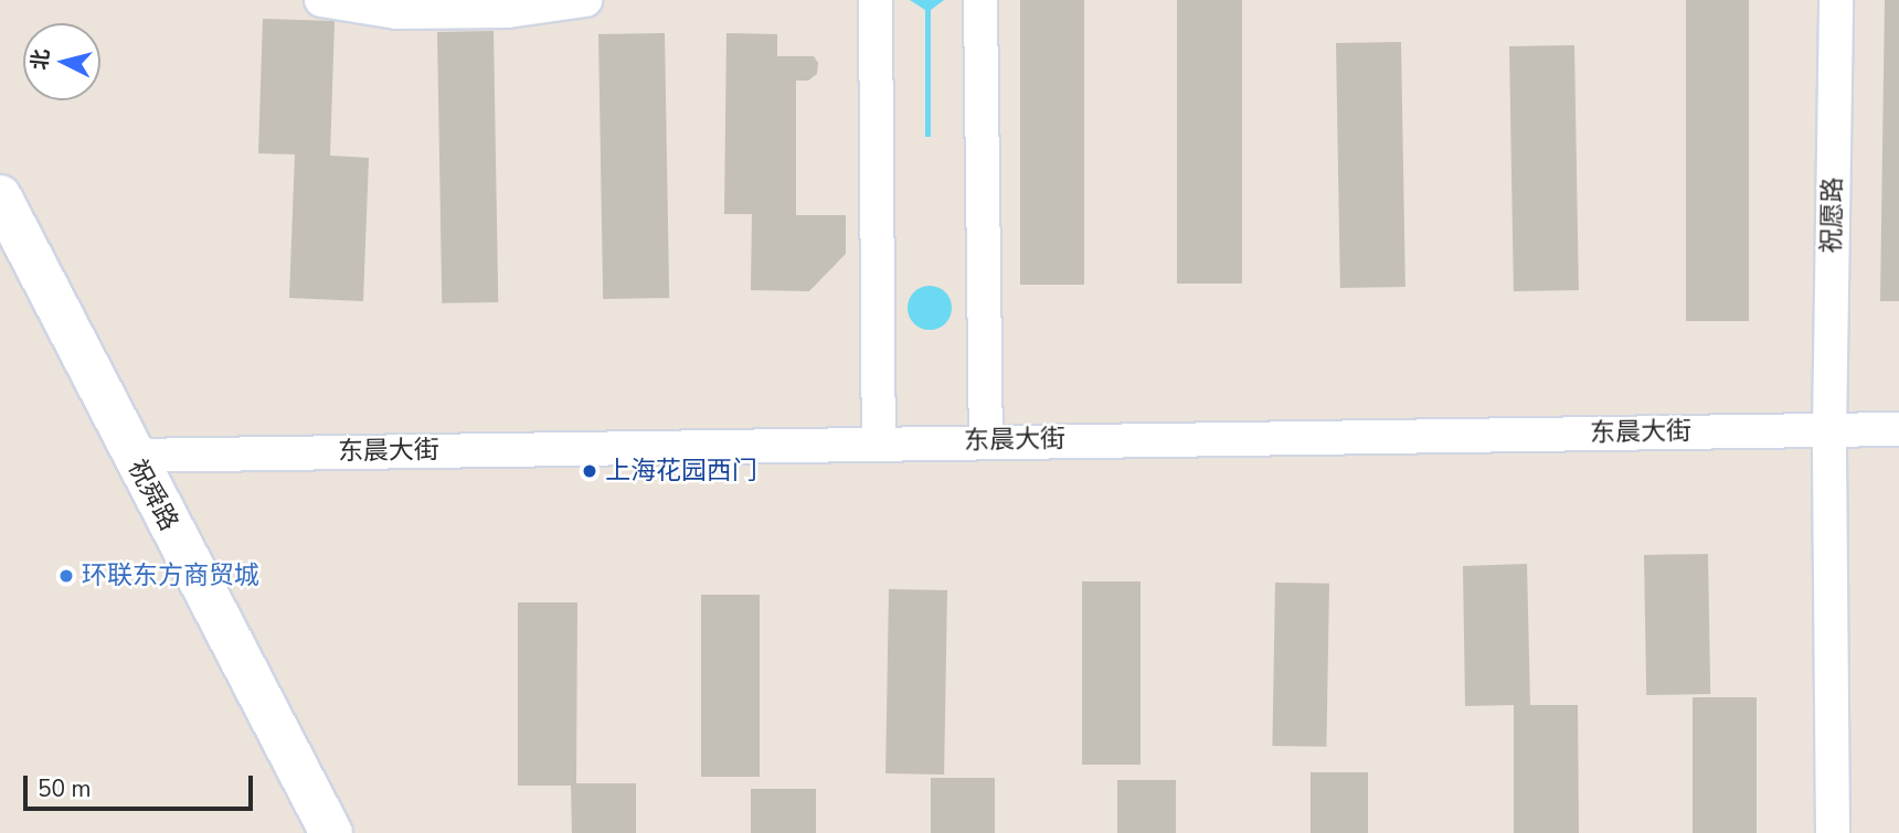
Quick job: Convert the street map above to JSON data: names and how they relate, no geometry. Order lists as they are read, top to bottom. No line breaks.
{"streets":{"main road":["祝舜路"],"street":["祝愿路","东晨大街"]},"crossings":[["祝愿路","东晨大街"],["东晨大街","祝舜路"]],"places":["上海花园西门","环联东方商贸城"],"scale_bar":"50 m","north":"left"}
